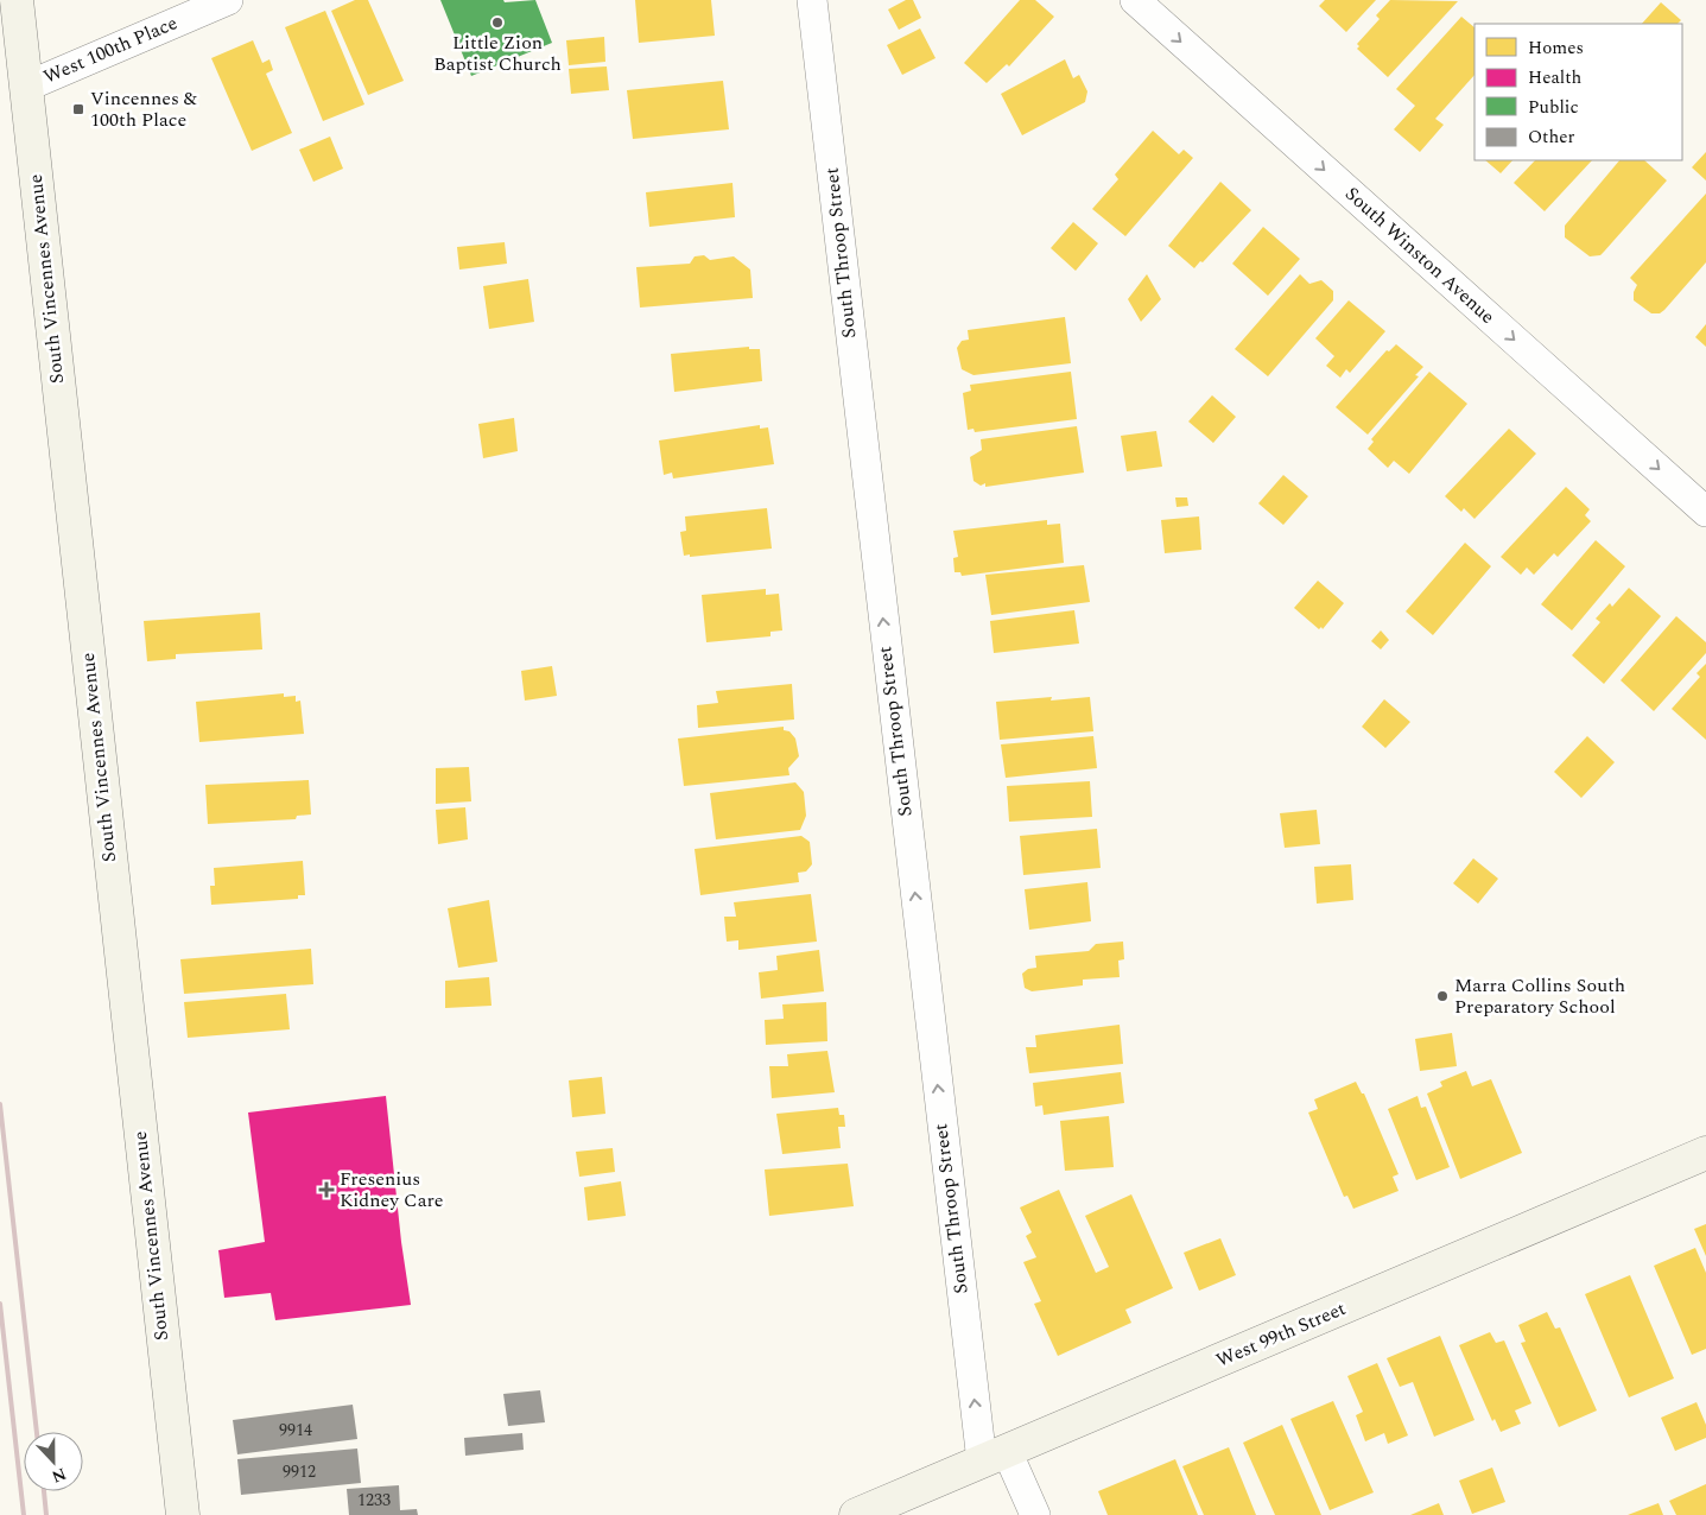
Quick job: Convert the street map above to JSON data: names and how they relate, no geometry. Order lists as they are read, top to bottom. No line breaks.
{"streets":{"main road":["South Vincennes Avenue","West 99th Street"],"street":["West 100th Place","South Throop Street","South Winston Avenue"]},"crossings":[["West 100th Place","South Vincennes Avenue"],["South Throop Street","West 99th Street"]],"one_way":["South Throop Street","South Winston Avenue"],"places":{"other":["Little Zion Baptist Church","Marra Collins South Preparatory School"],"transit":["Vincennes & 100th Place"],"health":["Fresenius Kidney Care"]},"house_numbers":["9914","9912","1233"],"legend":["Homes","Health","Public","Other"],"north":"bottom"}
